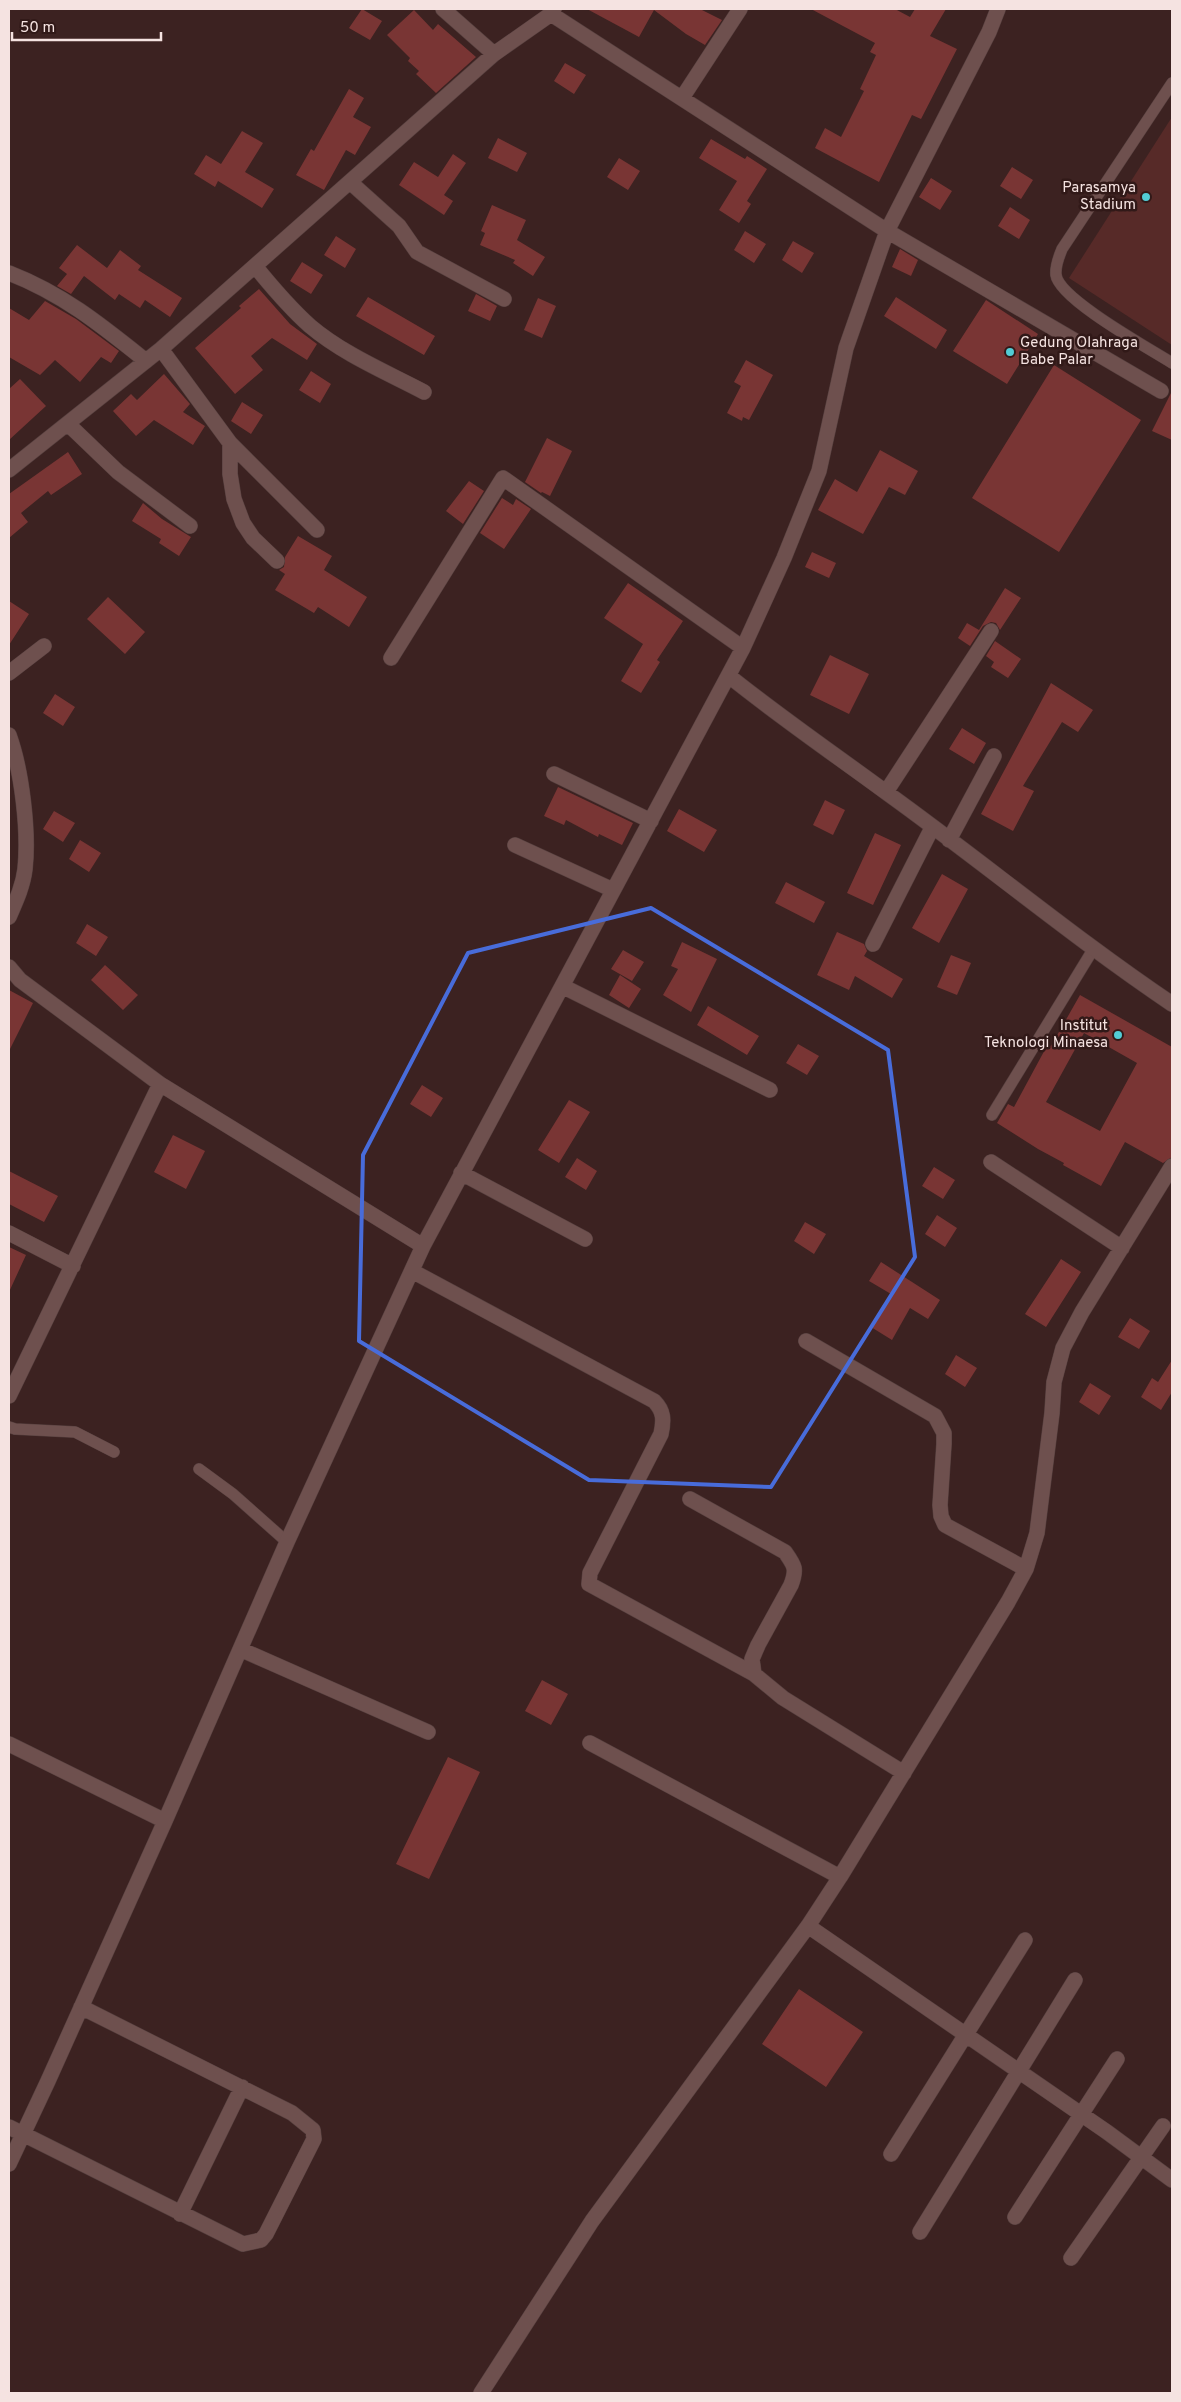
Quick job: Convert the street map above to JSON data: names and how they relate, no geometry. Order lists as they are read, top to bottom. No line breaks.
{"places":["Parasamya Stadium","Gedung Olahraga Babe Palar","Institut Teknologi Minaesa"],"scale_bar":"50 m"}
